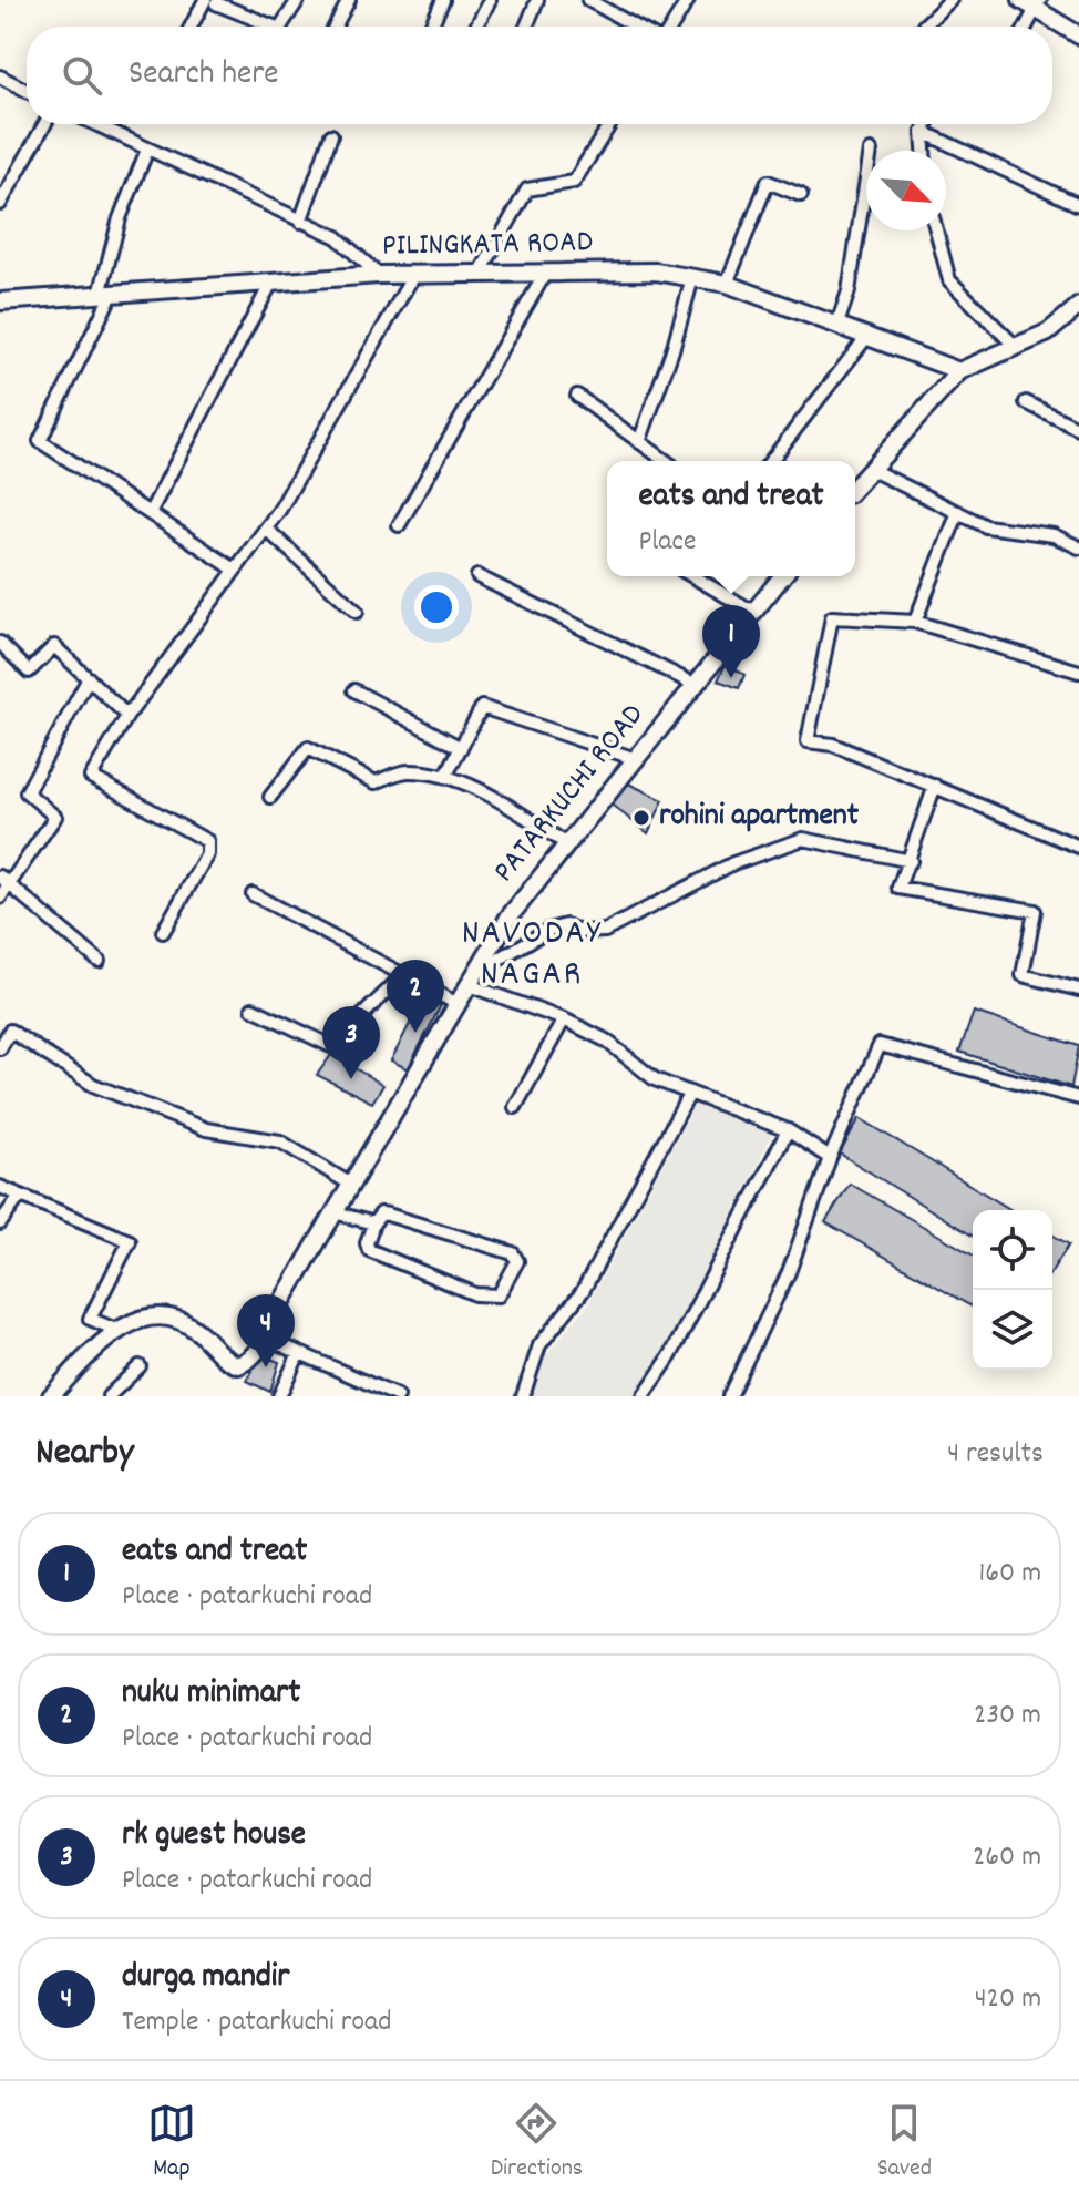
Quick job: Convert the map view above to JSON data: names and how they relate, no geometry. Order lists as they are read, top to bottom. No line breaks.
{"streets":{"street":["PILINGKATA ROAD","PATARKUCHI ROAD"]},"districts":["NAVODAY NAGAR"],"places":["rohini apartment"],"north":"bottom right","page":{"search":"Search here","popup":["eats and treat","Place"],"pins":["1","2","3","4"],"heading":["Nearby","4 results"],"list":[{"mark":"1","name":"eats and treat","note":"Place · patarkuchi road","value":"160 m"},{"mark":"2","name":"nuku minimart","note":"Place · patarkuchi road","value":"230 m"},{"mark":"3","name":"rk guest house","note":"Place · patarkuchi road","value":"260 m"},{"mark":"4","name":"durga mandir","note":"Temple · patarkuchi road","value":"420 m"}],"nav":["Map","Directions","Saved"]}}
